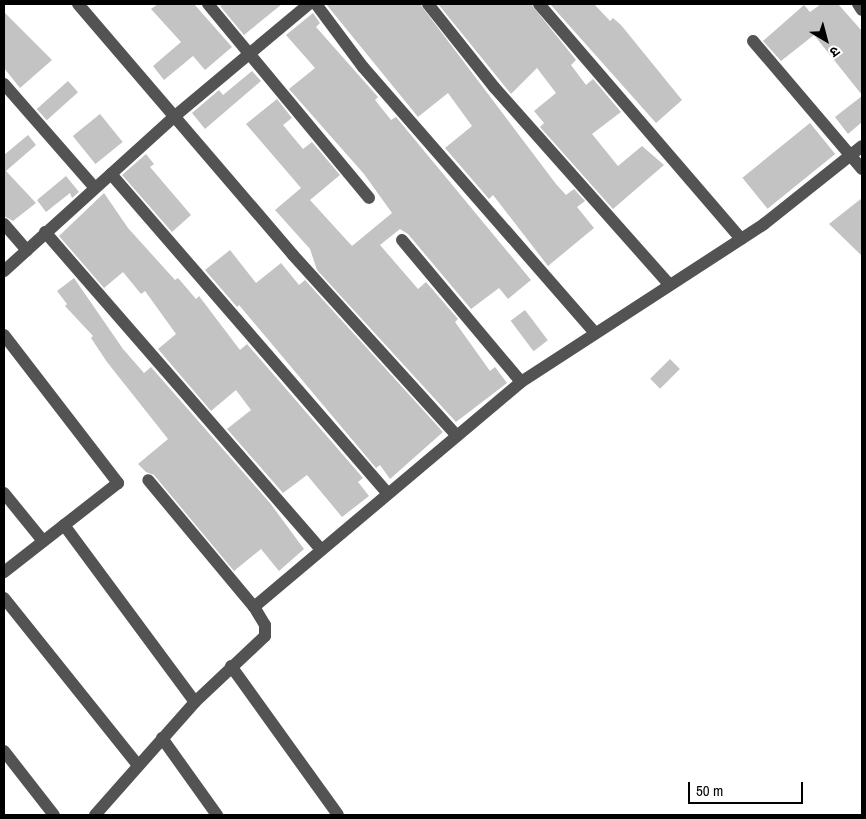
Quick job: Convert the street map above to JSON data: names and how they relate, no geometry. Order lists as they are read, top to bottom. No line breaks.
{"scale_bar":"50 m","north":"bottom right"}
